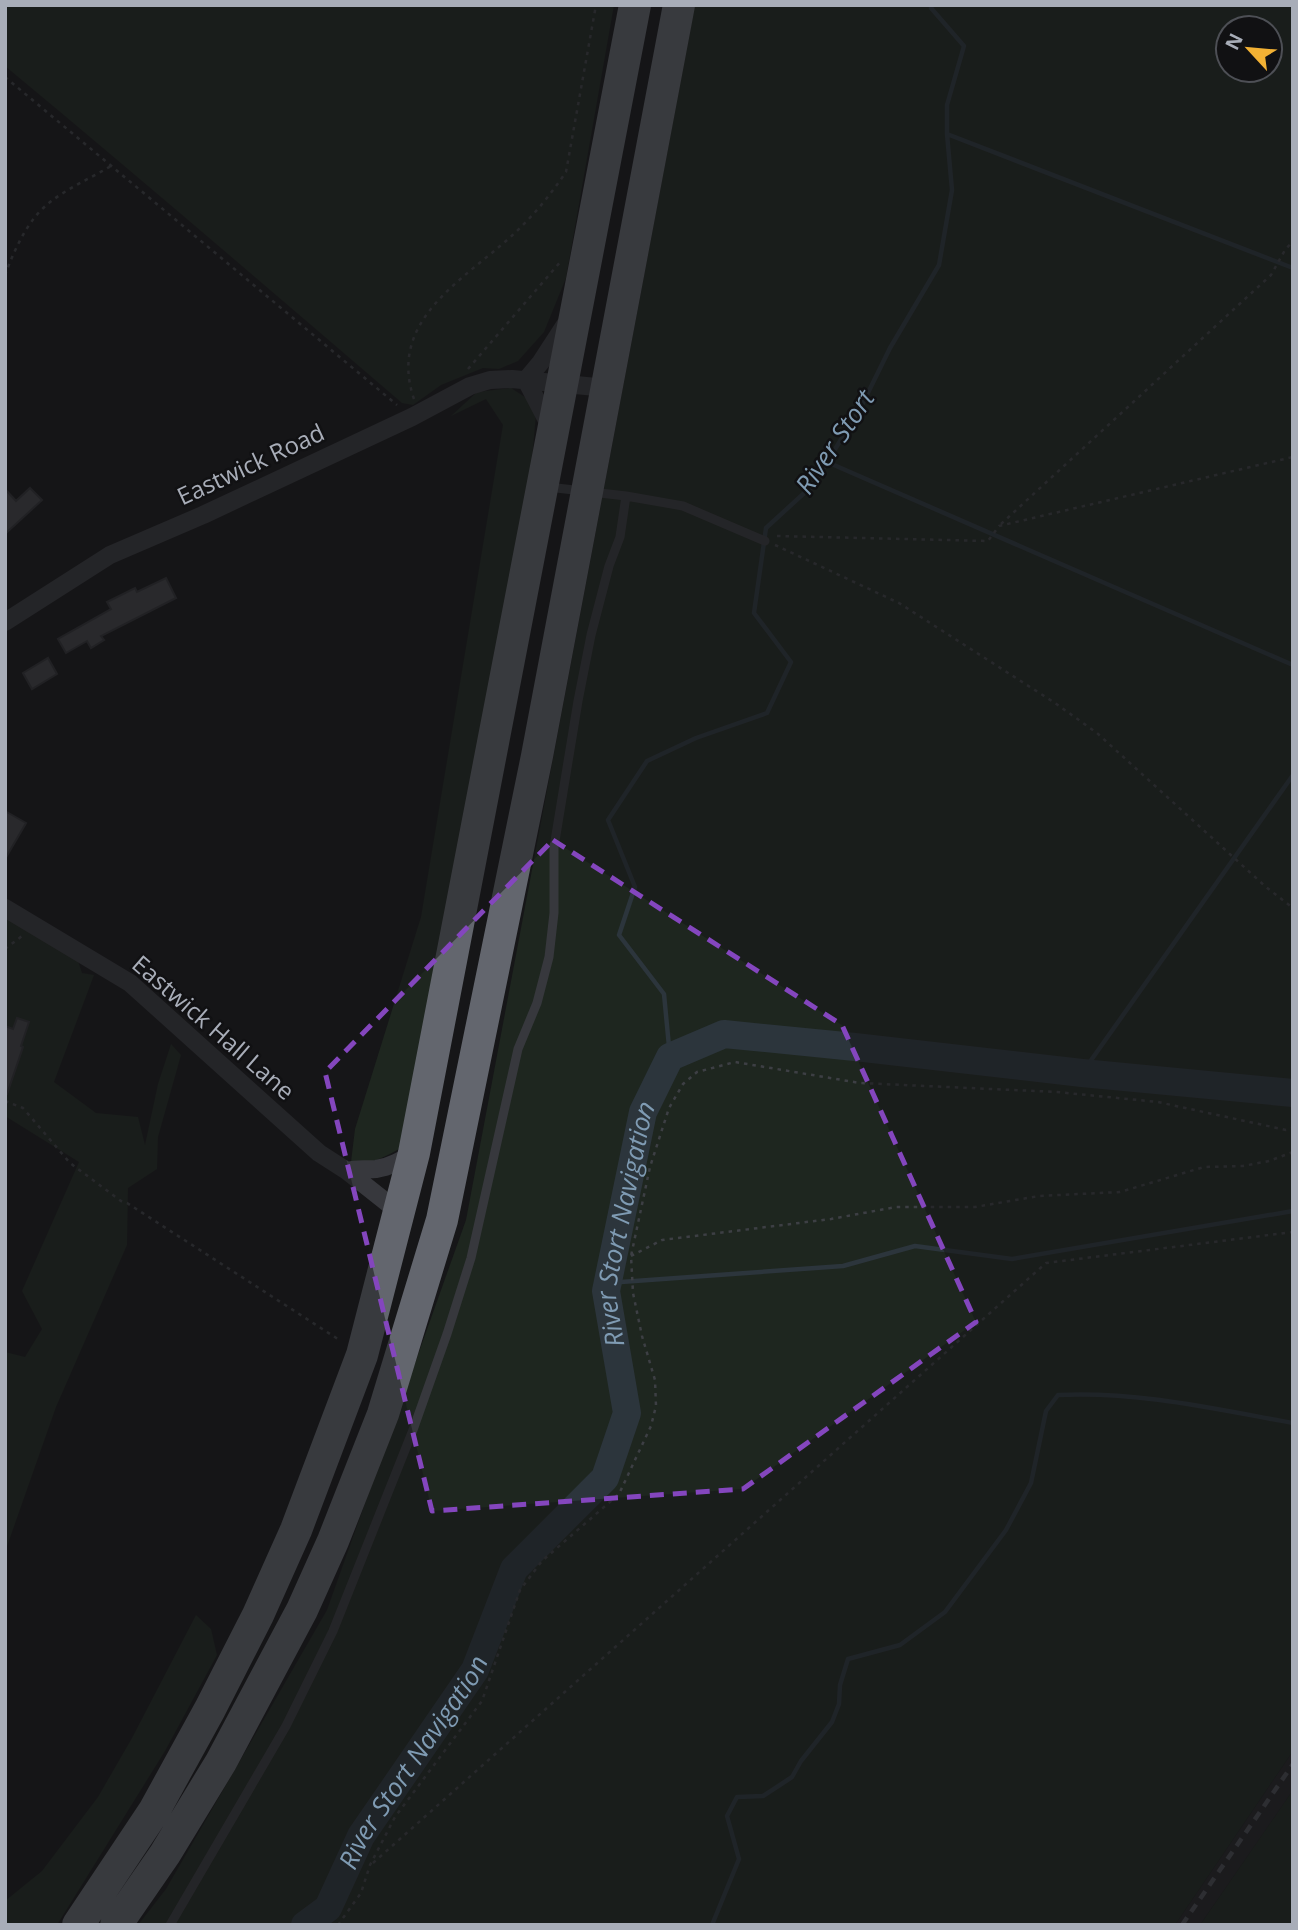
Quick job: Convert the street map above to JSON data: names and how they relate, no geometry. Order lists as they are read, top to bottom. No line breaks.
{"streets":{"street":["Eastwick Road","Eastwick Hall Lane"]},"water":["River Stort","River Stort Navigation"],"north":"top left"}
